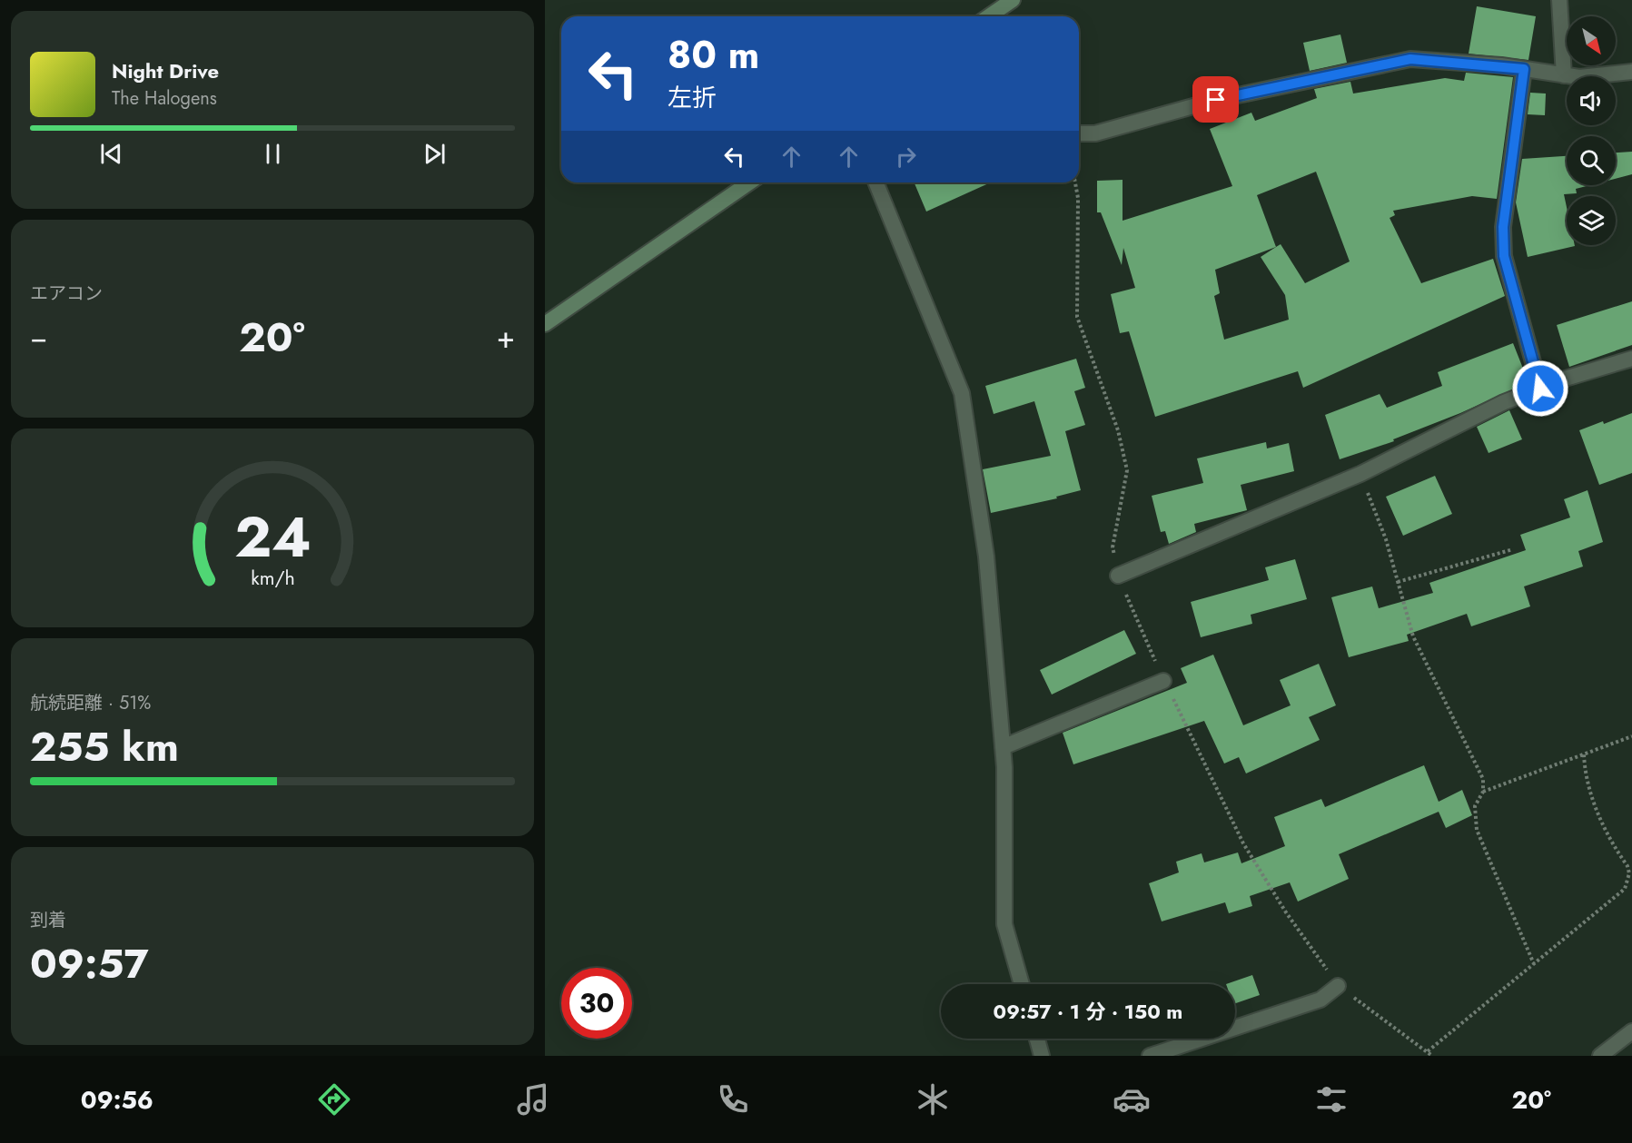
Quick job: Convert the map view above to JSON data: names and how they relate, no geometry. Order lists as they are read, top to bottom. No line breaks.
{"north":"bottom right","page":{"turn":["80 m","左折"],"song":["Night Drive","The Halogens"],"tile":["エアコン",["航続距離 · 51%","255 km"],["到着","09:57"]],"heat":["−","20°","+"],"limit":"30","trip":"09:57 · 1 分 · 150 m","tabs":["09:56","20°"],"gauge":["24","km/h"]}}
